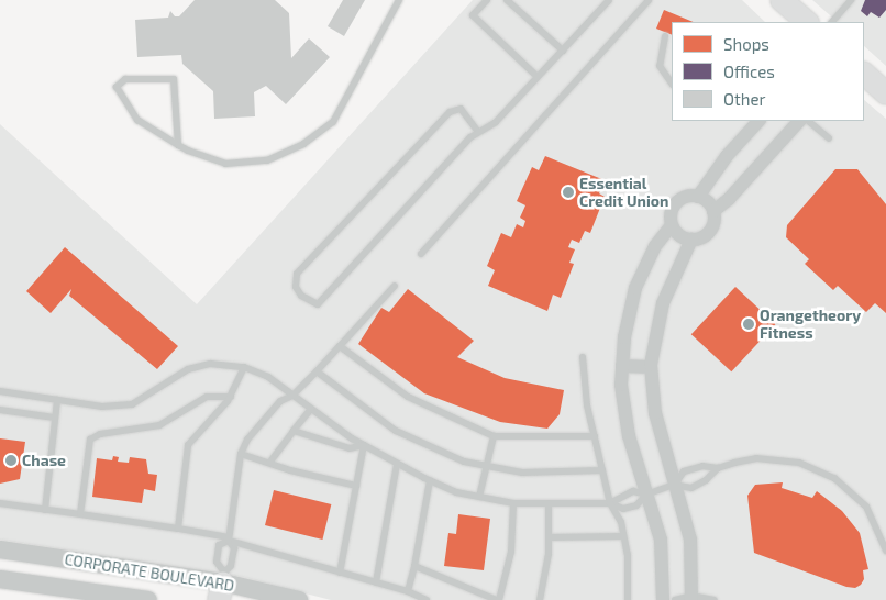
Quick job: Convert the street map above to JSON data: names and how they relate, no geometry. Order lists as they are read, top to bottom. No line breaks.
{"streets":{"street":["CORPORATE BOULEVARD"]},"places":["Essential Credit Union","Orangetheory Fitness","Chase"],"legend":["Shops","Offices","Other"]}
